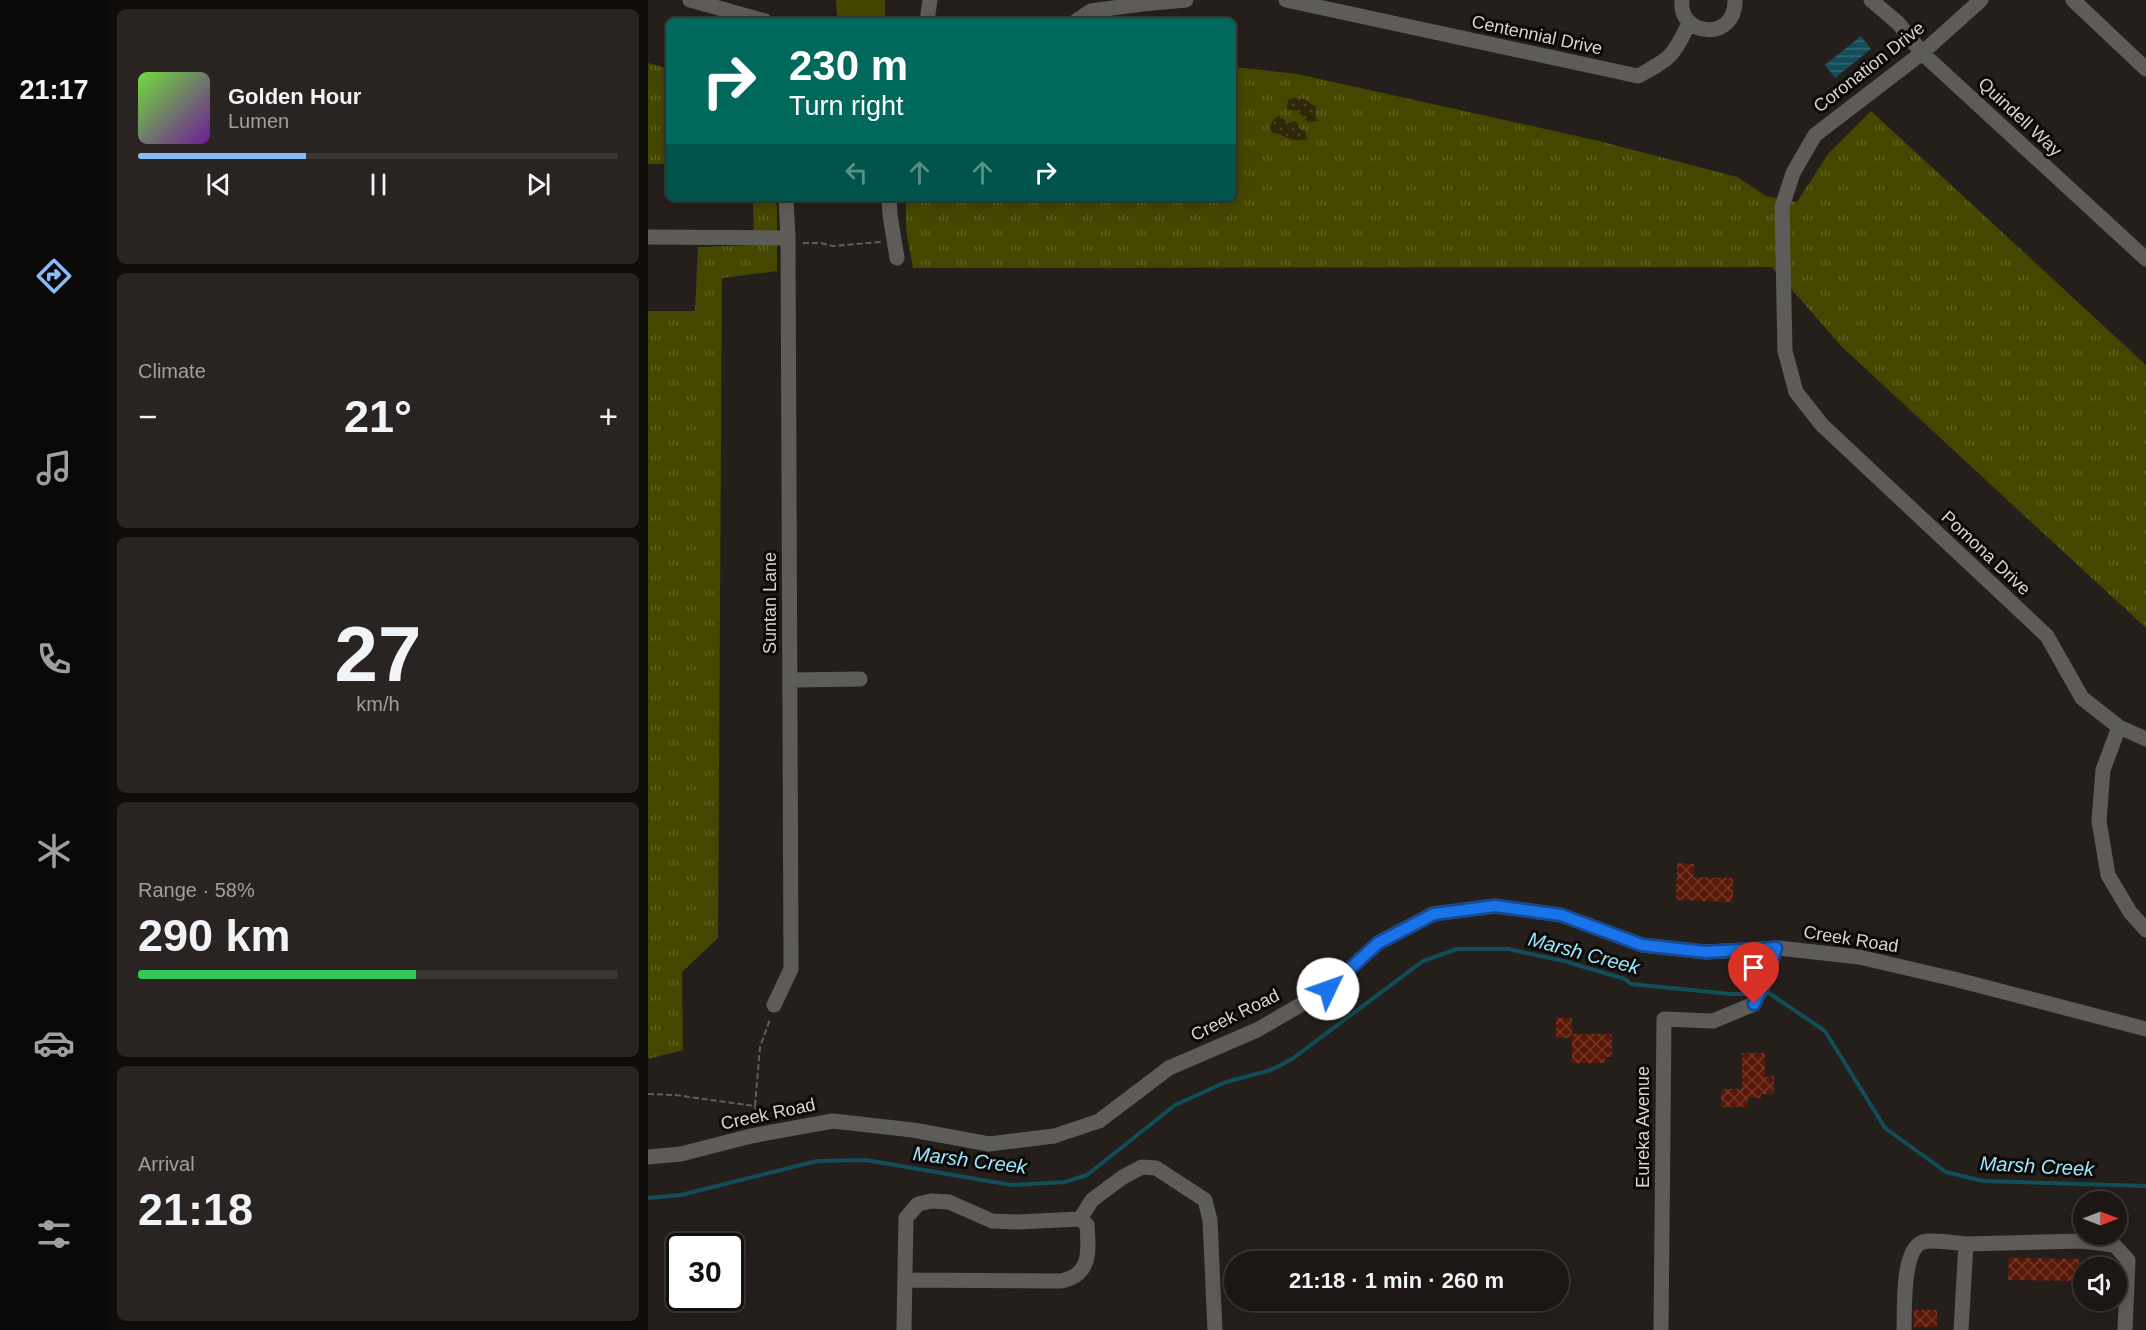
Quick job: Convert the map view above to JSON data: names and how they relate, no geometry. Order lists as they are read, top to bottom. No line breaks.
{"streets":{"street":["Centennial Drive","Coronation Drive","Quindell Way","Pomona Drive","Suntan Lane","Creek Road","Eureka Avenue"]},"crossings":[["Coronation Drive","Quindell Way"],["Coronation Drive","Pomona Drive"],["Creek Road","Eureka Avenue"]],"water":["Marsh Creek"],"north":"right","page":{"tabs":"21:17","turn":["230 m","Turn right"],"song":["Golden Hour","Lumen"],"tile":["Climate",["27","km/h"],["Range · 58%","290 km"],["Arrival","21:18"]],"heat":["−","21°","+"],"limit":"30","trip":"21:18 · 1 min · 260 m"}}
